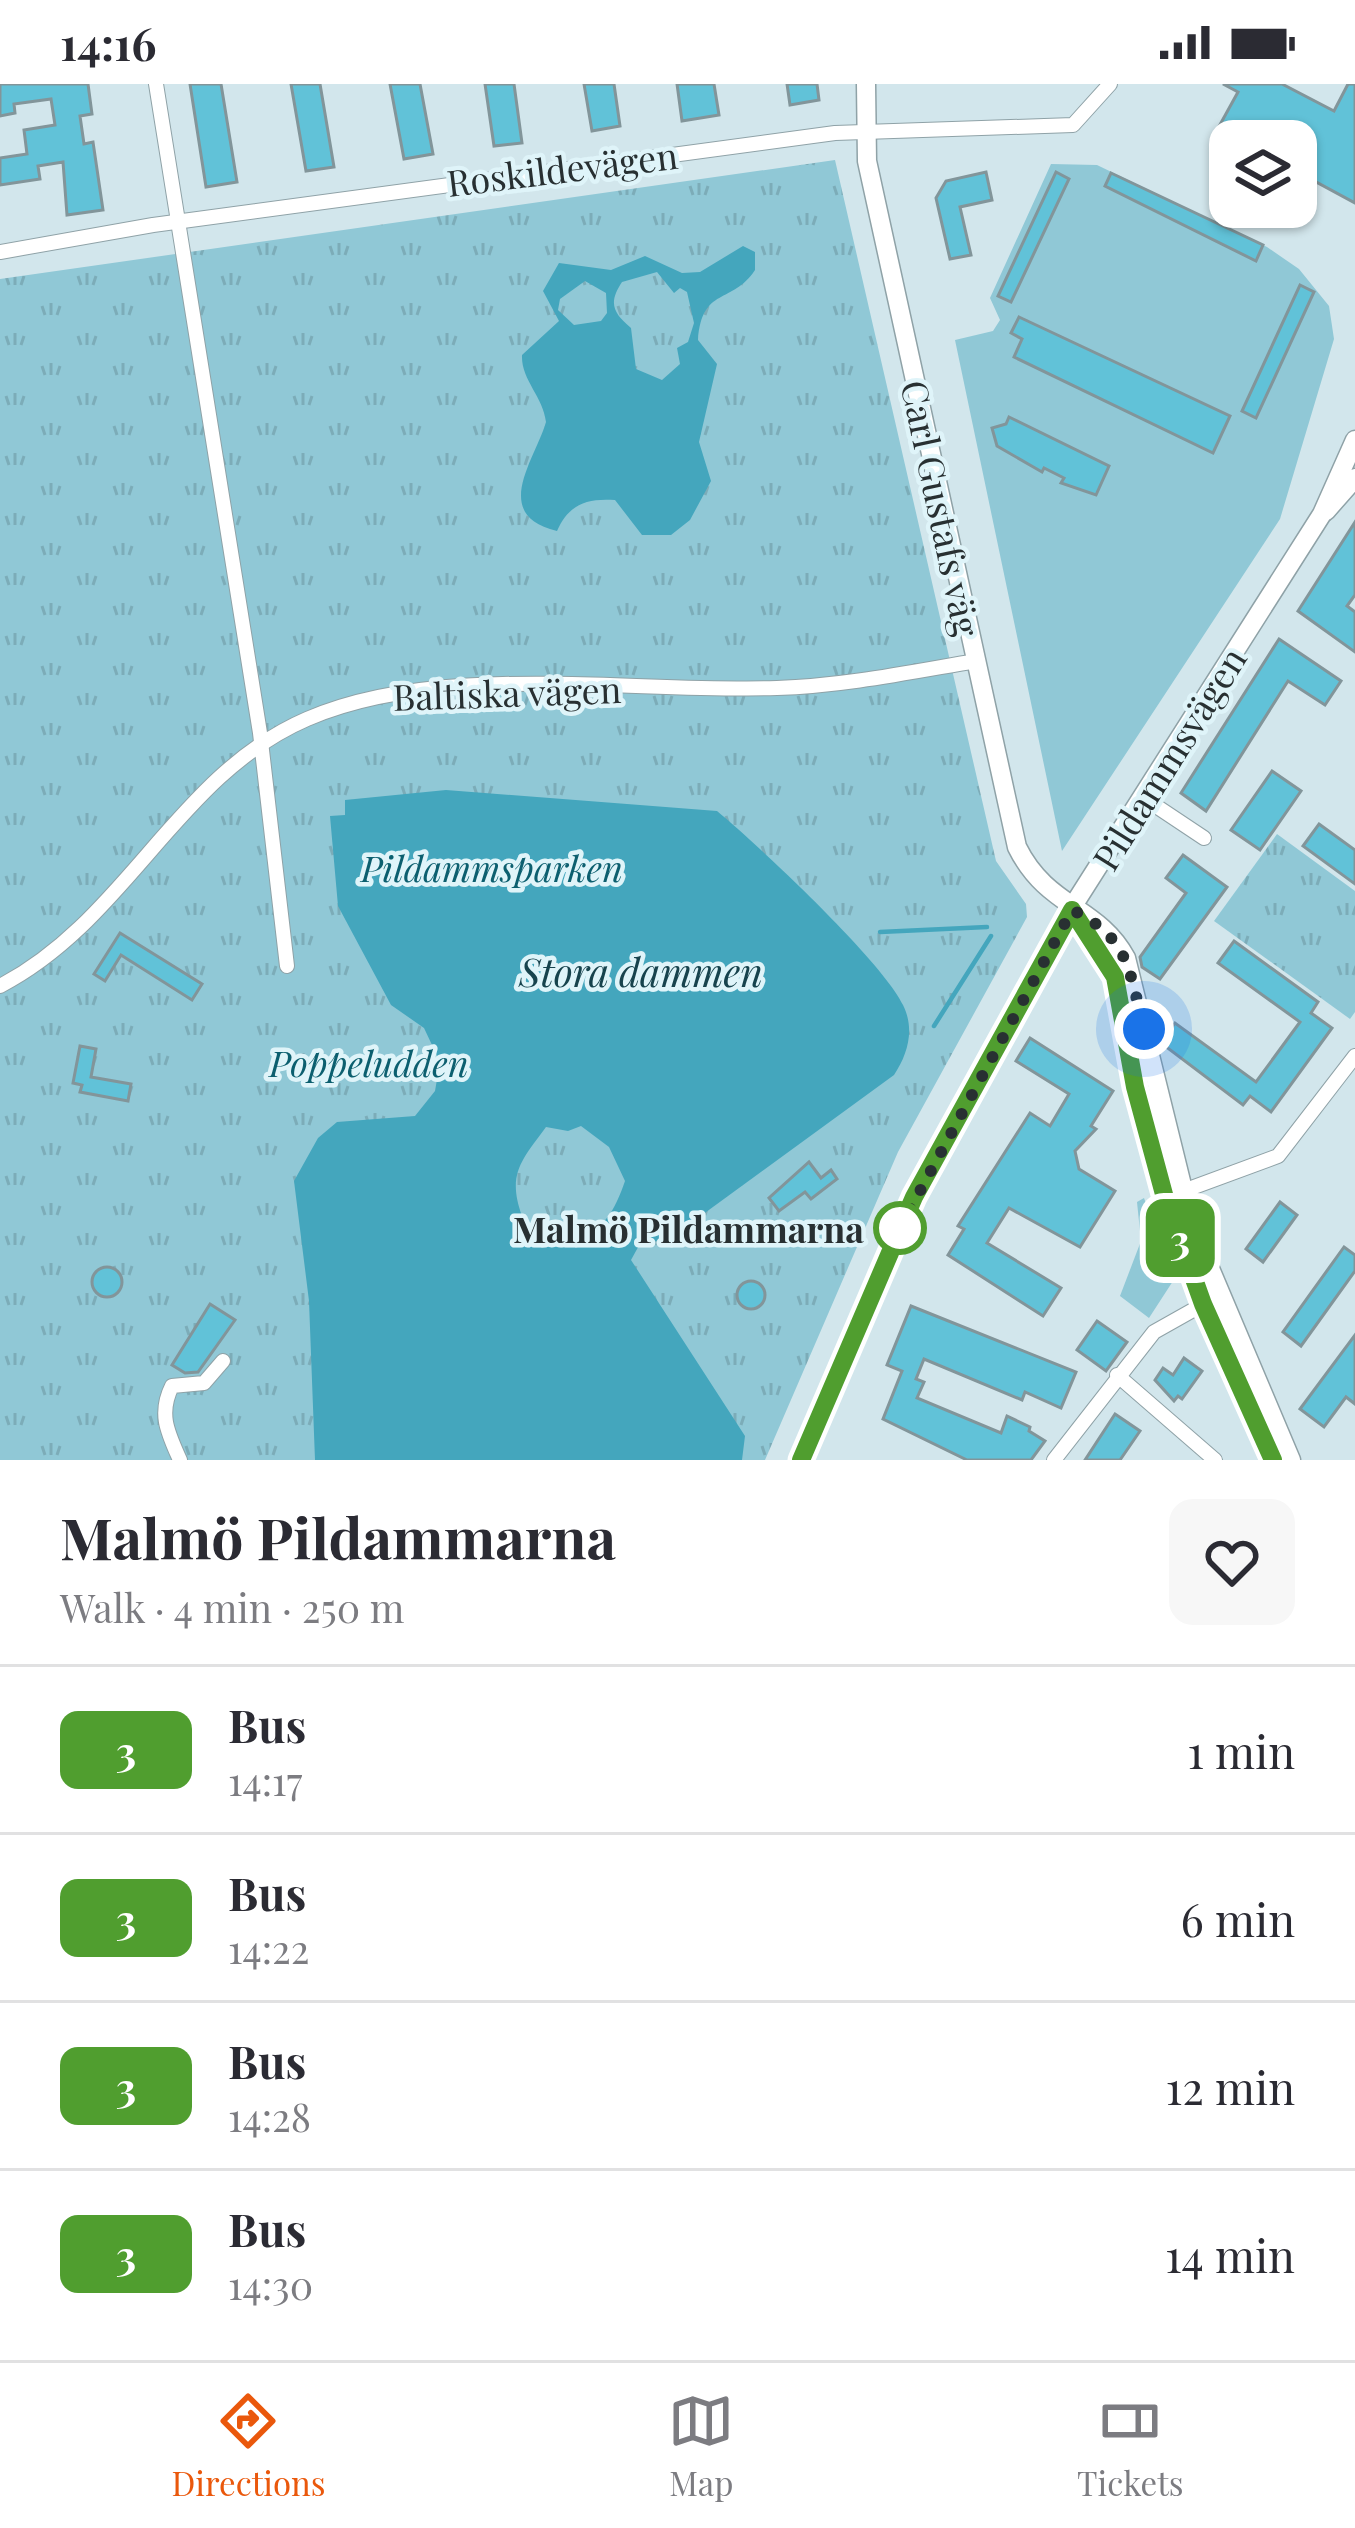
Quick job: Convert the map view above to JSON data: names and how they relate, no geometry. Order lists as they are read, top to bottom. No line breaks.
{"streets":{"street":["Roskildevägen","Carl Gustafs väg","Baltiska vägen","Pildammsvägen"]},"crossings":[["Roskildevägen","Carl Gustafs väg"],["Carl Gustafs väg","Baltiska vägen"],["Carl Gustafs väg","Pildammsvägen"]],"water":["Stora dammen"],"parks":["Pildammsparken","Poppeludden"],"places":["Malmö Pildammarna"],"lines":["bus line 3"],"page":{"status":"14:16","on_map":"3","heading":["Malmö Pildammarna","Walk · 4 min · 250 m"],"list":[{"mark":"3","name":"Bus","note":"14:17","value":"1 min"},{"mark":"3","name":"Bus","note":"14:22","value":"6 min"},{"mark":"3","name":"Bus","note":"14:28","value":"12 min"},{"mark":"3","name":"Bus","note":"14:30","value":"14 min"}],"tabs":["Directions","Map","Tickets"]}}
